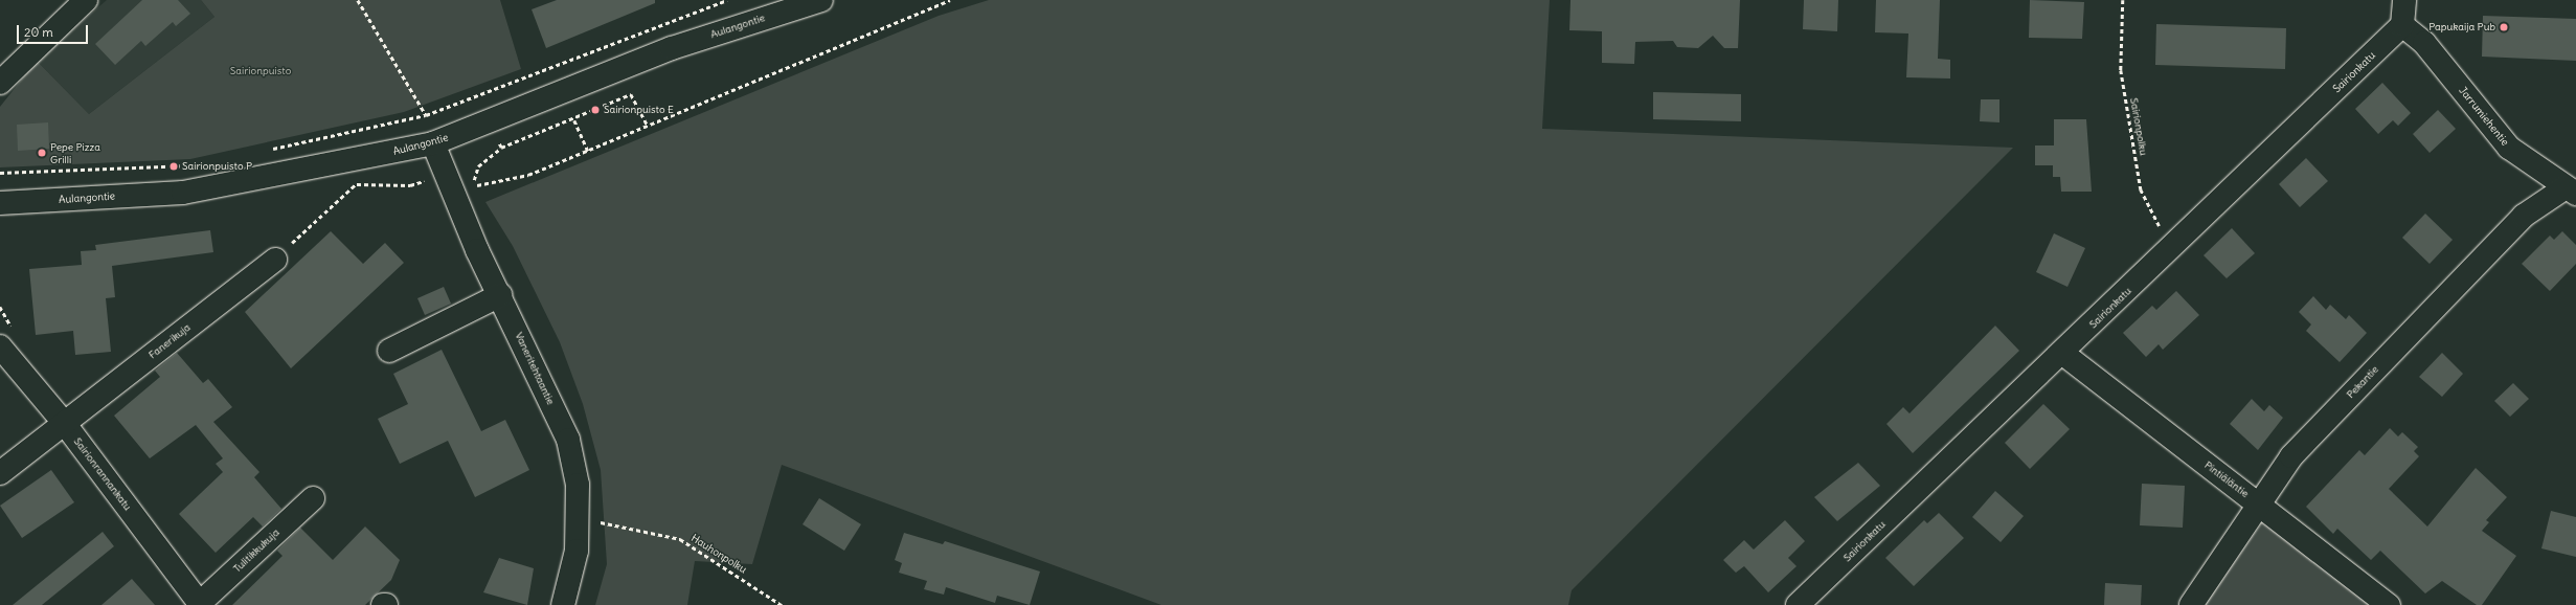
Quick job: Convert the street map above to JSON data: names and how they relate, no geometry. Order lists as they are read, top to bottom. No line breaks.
{"streets":{"street":["Aulangontie","Sairionkatu","Jarrumiehentie","Fanerikuja","Vaneritehtaantie","Pekantie","Sairionrannankatu","Pintiäläntie","Tulitikkukuja"],"path":["Sairionpolku","Hauhonpolku"]},"crossings":[["Aulangontie","Vaneritehtaantie"],["Sairionkatu","Jarrumiehentie"],["Sairionkatu","Sairionpolku"],["Sairionkatu","Pintiäläntie"],["Jarrumiehentie","Pekantie"],["Fanerikuja","Sairionrannankatu"],["Pekantie","Pintiäläntie"],["Sairionrannankatu","Tulitikkukuja"]],"parks":["Sairionpuisto"],"places":["Papukaija Pub","Sairionpuisto E","Pepe Pizza Grilli","Sairionpuisto P"],"scale_bar":"20 m"}
